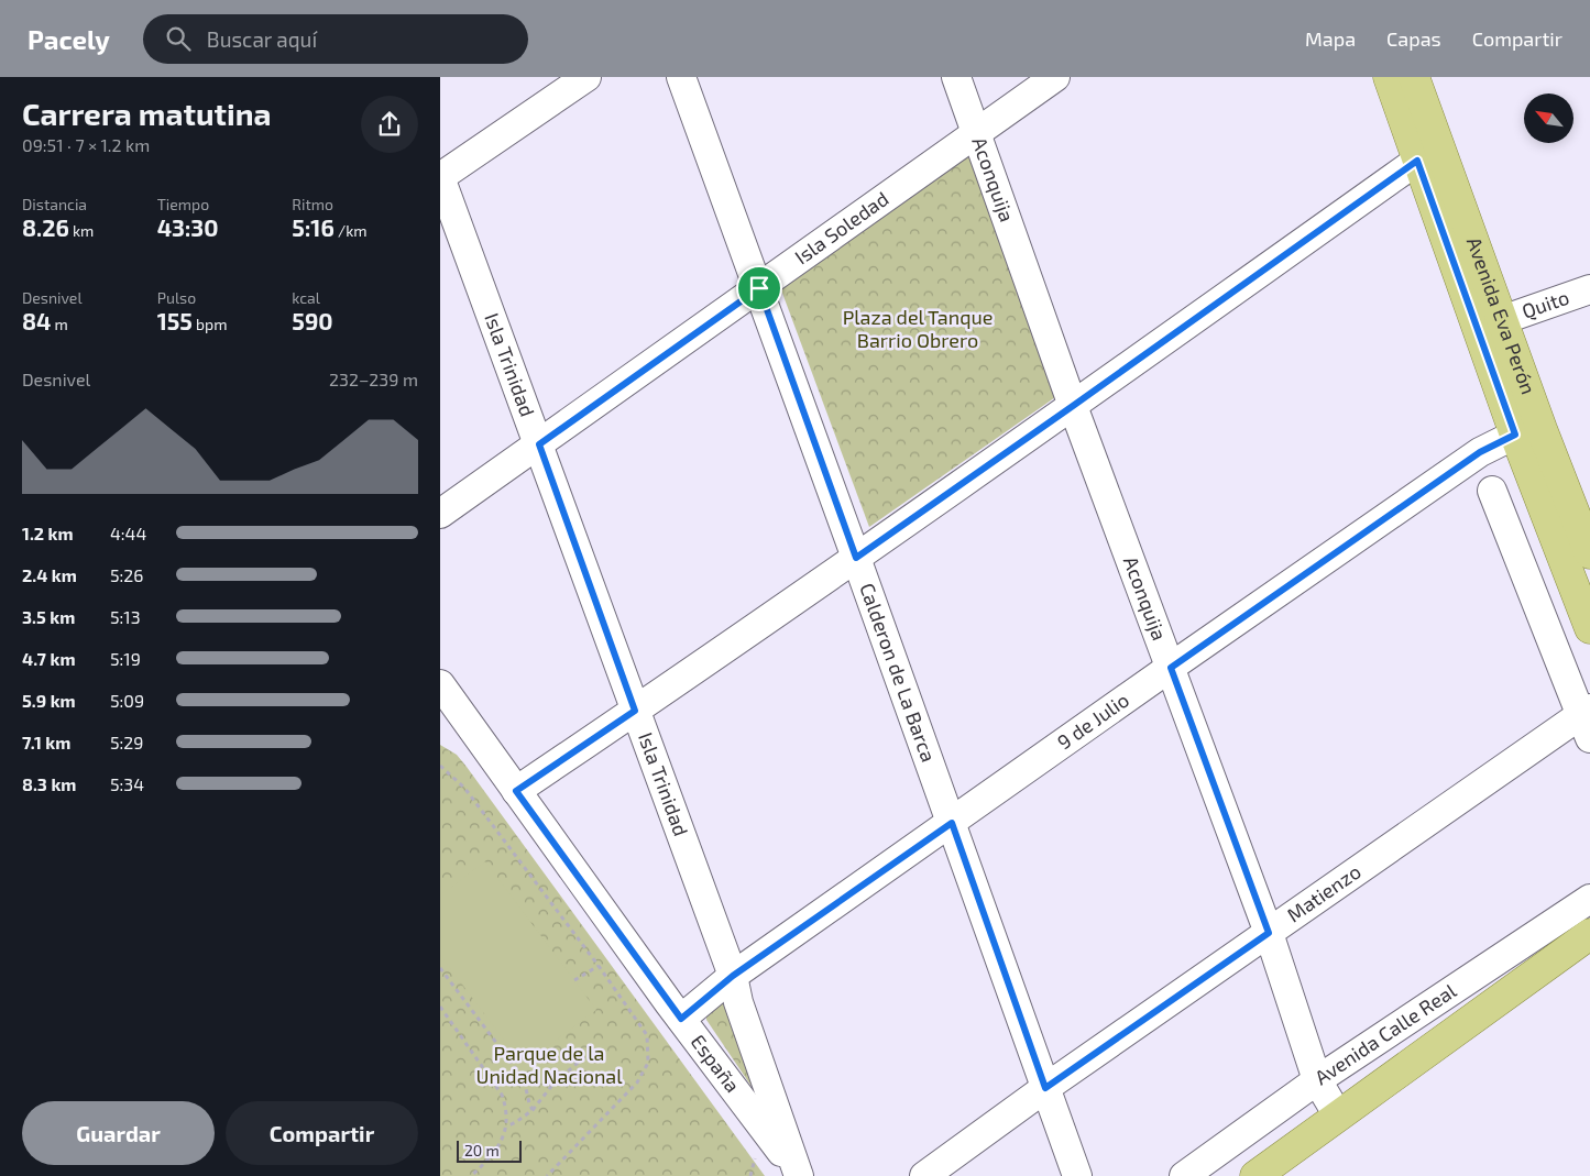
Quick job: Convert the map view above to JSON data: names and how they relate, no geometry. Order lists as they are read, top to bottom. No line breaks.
{"streets":{"main road":["Avenida Eva Perón","Avenida Calle Real"],"street":["Aconquija","Isla Soledad","Quito","Isla Trinidad","Calderon de La Barca","9 de Julio","Matienzo","España"]},"crossings":[["Aconquija","Isla Soledad"],["Aconquija","9 de Julio"],["Aconquija","Matienzo"],["Aconquija","Avenida Calle Real"],["Isla Soledad","Isla Trinidad"],["Isla Soledad","Calderon de La Barca"],["Quito","Avenida Eva Perón"],["Avenida Eva Perón","9 de Julio"],["Isla Trinidad","9 de Julio"],["Isla Trinidad","España"],["Calderon de La Barca","9 de Julio"],["Calderon de La Barca","Matienzo"],["9 de Julio","España"]],"parks":["Plaza del Tanque Barrio Obrero","Parque de la Unidad Nacional"],"scale_bar":"20 m","north":"top left","page":{"header":"Pacely","search":"Buscar aquí","nav":["Mapa","Capas","Compartir"],"heading":["Carrera matutina","09:51 · 7 × 1.2 km"],"stats":[["Distancia","8.26 km"],["Tiempo","43:30"],["Ritmo","5:16 /km"],["Desnivel","84 m"],["Pulso","155 bpm"],["kcal","590"]],"chart":["Desnivel","232–239 m"],"list":[{"name":"1.2 km","note":"4:44"},{"name":"2.4 km","note":"5:26"},{"name":"3.5 km","note":"5:13"},{"name":"4.7 km","note":"5:19"},{"name":"5.9 km","note":"5:09"},{"name":"7.1 km","note":"5:29"},{"name":"8.3 km","note":"5:34"}],"buttons":["Guardar","Compartir"],"scale":"20 m"}}
